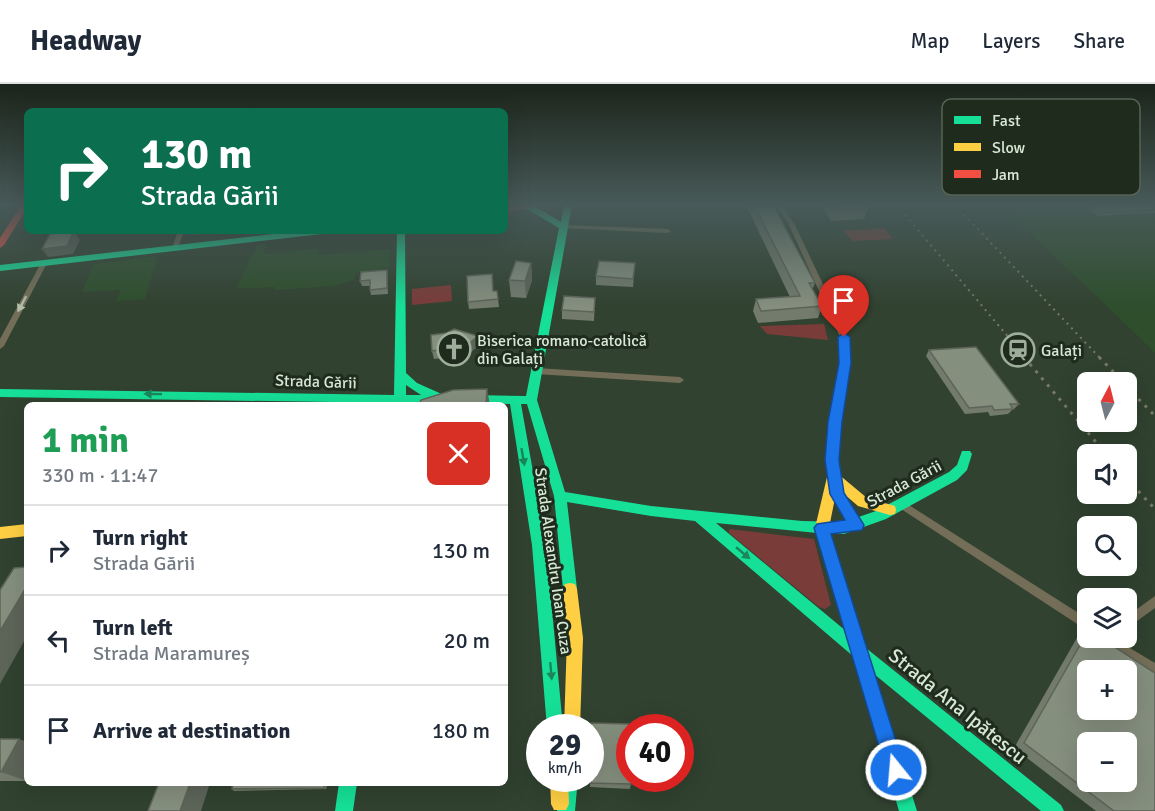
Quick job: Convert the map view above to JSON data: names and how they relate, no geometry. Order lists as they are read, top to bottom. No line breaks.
{"streets":{"main road":["Strada Gării","Strada Alexandru Ioan Cuza","Strada Ana Ipătescu"]},"crossings":[["Strada Gării","Strada Alexandru Ioan Cuza"],["Strada Gării","Strada Ana Ipătescu"]],"one_way":["Strada Gării","Strada Ana Ipătescu"],"places":{"church":["Biserica romano-catolică din Galați"],"station":["Galați"]},"legend":["Fast","Slow","Jam"],"north":"top","page":{"header":"Headway","nav":["Map","Layers","Share"],"turn":["130 m","Strada Gării"],"map_buttons":["+","−"],"heading":["1 min","330 m · 11:47"],"list":[{"name":"Turn right","note":"Strada Gării","value":"130 m"},{"name":"Turn left","note":"Strada Maramureș","value":"20 m"},{"name":"Arrive at destination","value":"180 m"}],"speed":"29 km/h","limit":"40"}}
